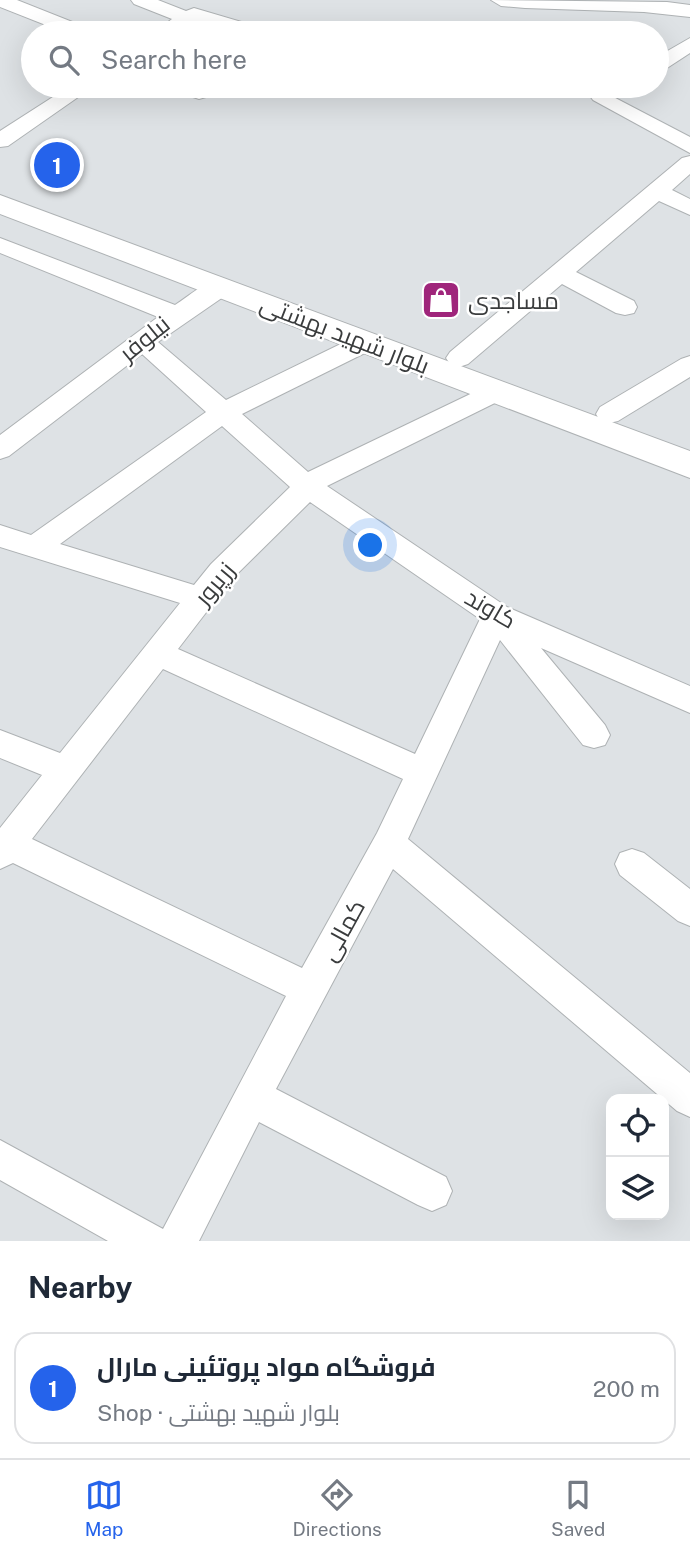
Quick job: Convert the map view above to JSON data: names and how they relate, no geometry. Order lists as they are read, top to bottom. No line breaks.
{"streets":{"main road":["بلوار شهید بهشتی"],"street":["نیلوفر","زرپرور","کاوند","کمالی"]},"crossings":[["بلوار شهید بهشتی","زرپرور"],["نیلوفر","کاوند"],["زرپرور","کاوند"],["کاوند","کمالی"]],"places":{"shop":["مساجدی"]},"page":{"search":"Search here","pins":"1","heading":"Nearby","list":[{"mark":"1","name":"فروشگاه مواد پروتئینی مارال","note":"Shop · بلوار شهید بهشتی","value":"200 m"}],"nav":["Map","Directions","Saved"]}}
